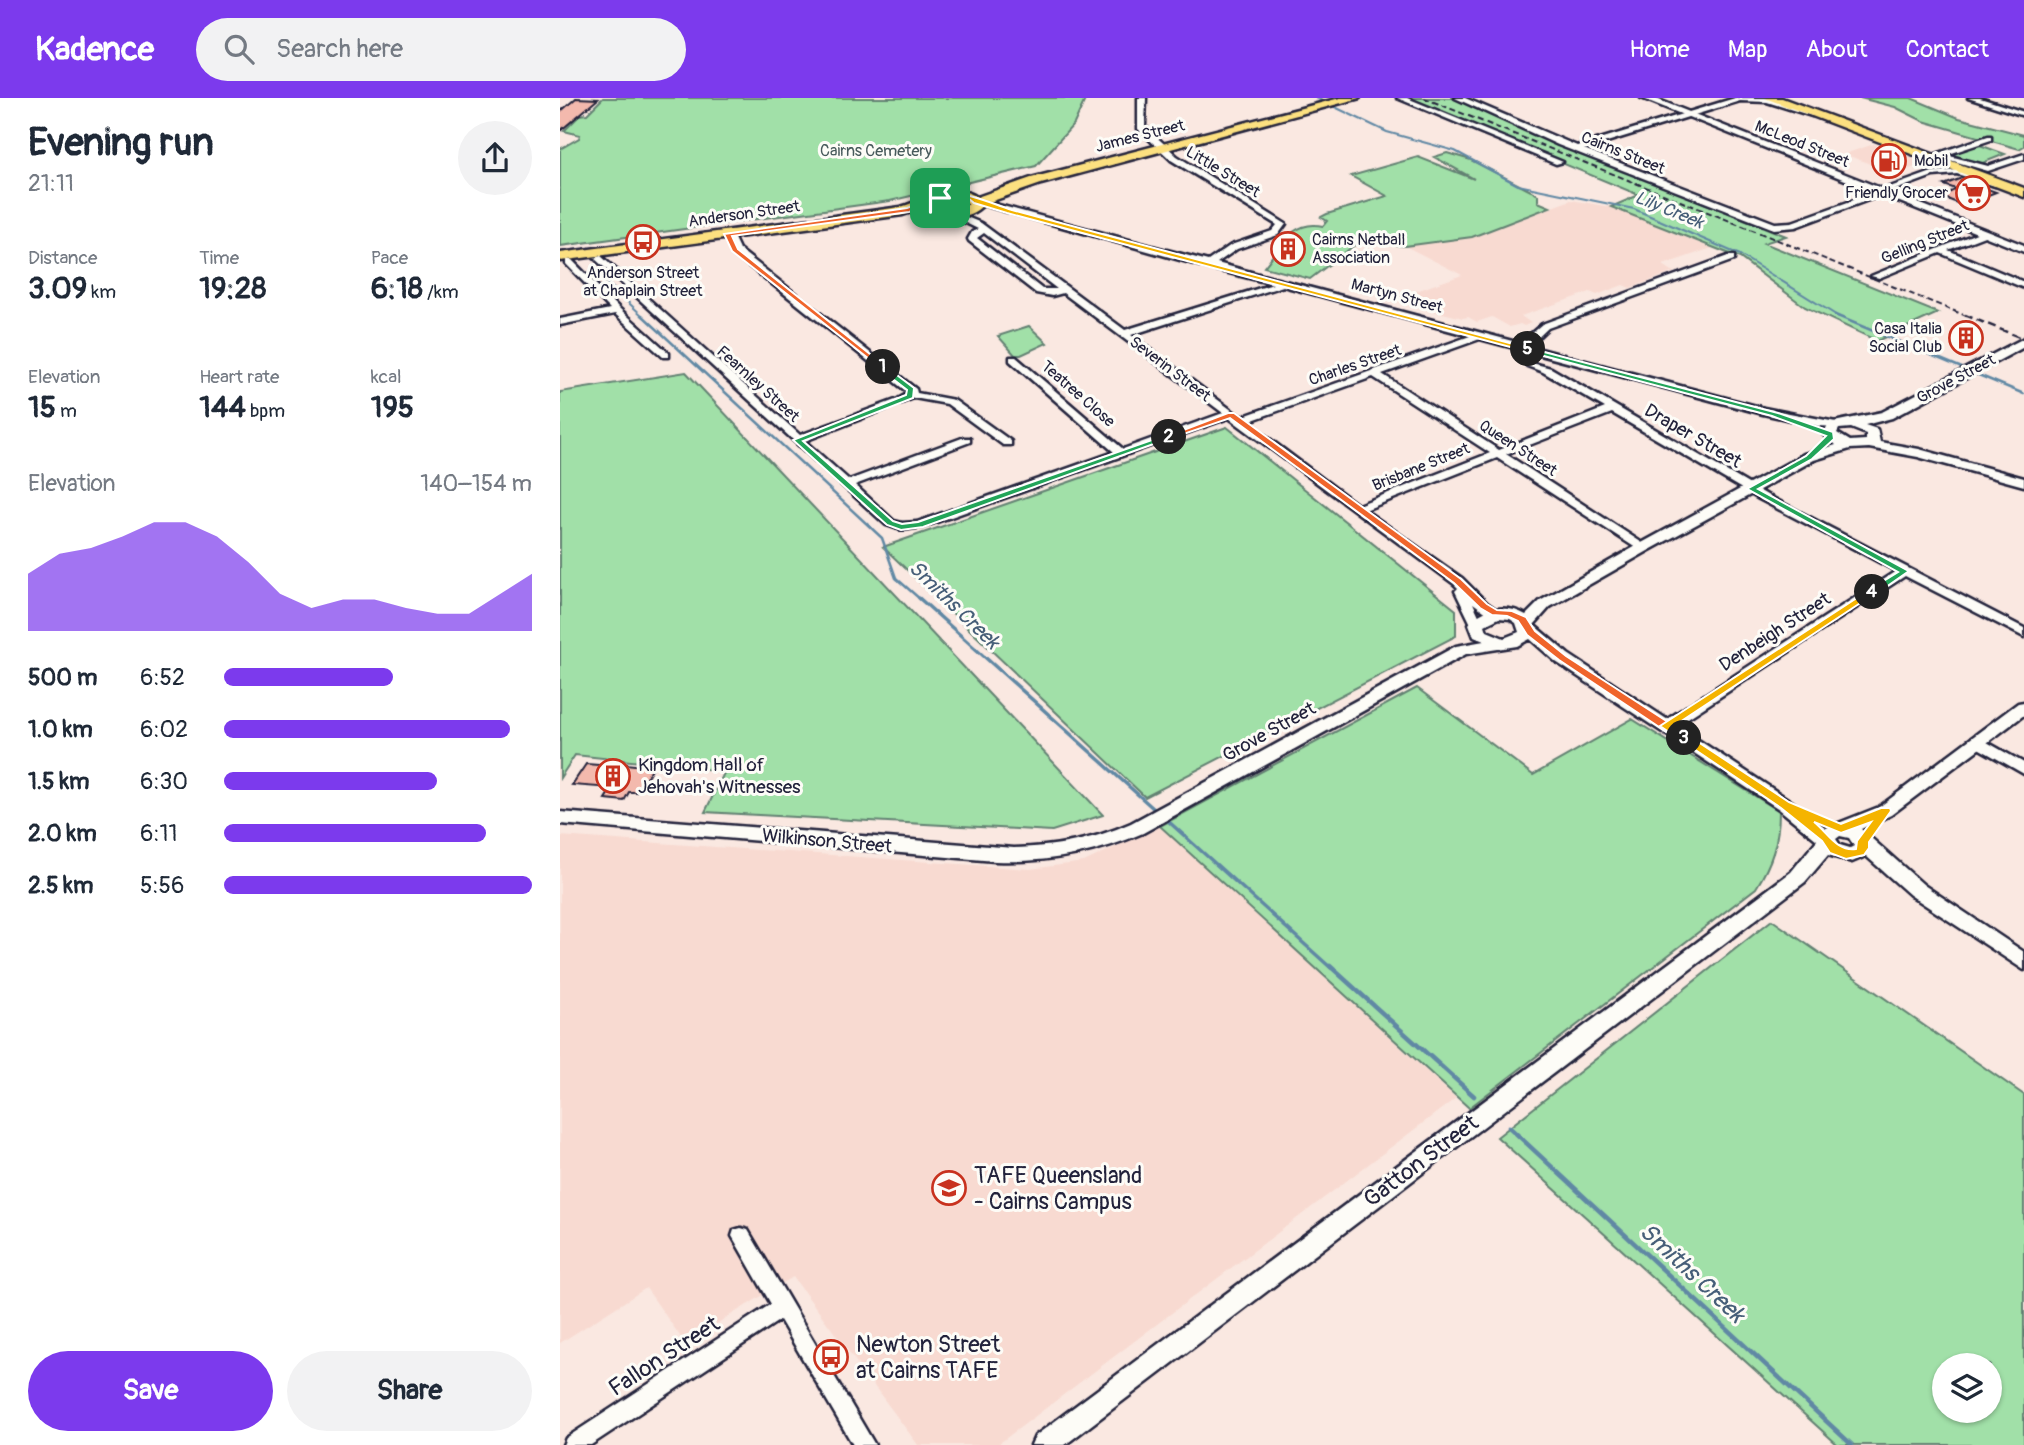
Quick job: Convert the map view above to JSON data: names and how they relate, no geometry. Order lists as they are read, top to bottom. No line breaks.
{"streets":{"main road":["James Street","Anderson Street"],"street":["McLeod Street","Cairns Street","Little Street","Gelling Street","Martyn Street","Charles Street","Severin Street","Grove Street","Fearnley Street","Teatree Close","Draper Street","Queen Street","Brisbane Street","Denbeigh Street","Wilkinson Street","Gatton Street","Fallon Street"]},"crossings":[["James Street","Little Street"],["James Street","Anderson Street"],["James Street","Martyn Street"],["James Street","Severin Street"],["McLeod Street","Cairns Street"],["McLeod Street","Gelling Street"],["Little Street","Martyn Street"],["Anderson Street","Severin Street"],["Anderson Street","Fearnley Street"],["Martyn Street","Charles Street"],["Martyn Street","Severin Street"],["Martyn Street","Grove Street"],["Charles Street","Severin Street"],["Charles Street","Fearnley Street"],["Charles Street","Teatree Close"],["Charles Street","Queen Street"],["Severin Street","Grove Street"],["Severin Street","Brisbane Street"],["Grove Street","Wilkinson Street"],["Draper Street","Brisbane Street"],["Draper Street","Denbeigh Street"],["Queen Street","Brisbane Street"]],"water":["Lily Creek","Smiths Creek"],"parks":["Cairns Cemetery"],"places":{"fuel station":["Mobil"],"supermarket":["Friendly Grocer"],"bus stop":["Anderson Street at Chaplain Street","Newton Street at Cairns TAFE"],"building":["Cairns Netball Association","Casa Italia Social Club","Kingdom Hall of Jehovah's Witnesses"],"school or university":["TAFE Queensland - Cairns Campus"]},"page":{"header":"Kadence","search":"Search here","nav":["Home","Map","About","Contact"],"heading":["Evening run","21:11"],"stats":[["Distance","3.09 km"],["Time","19:28"],["Pace","6:18 /km"],["Elevation","15 m"],["Heart rate","144 bpm"],["kcal","195"]],"pins":["5","1","2","4","3"],"chart":["Elevation","140–154 m"],"list":[{"name":"500 m","note":"6:52"},{"name":"1.0 km","note":"6:02"},{"name":"1.5 km","note":"6:30"},{"name":"2.0 km","note":"6:11"},{"name":"2.5 km","note":"5:56"}],"buttons":["Save","Share"]}}
